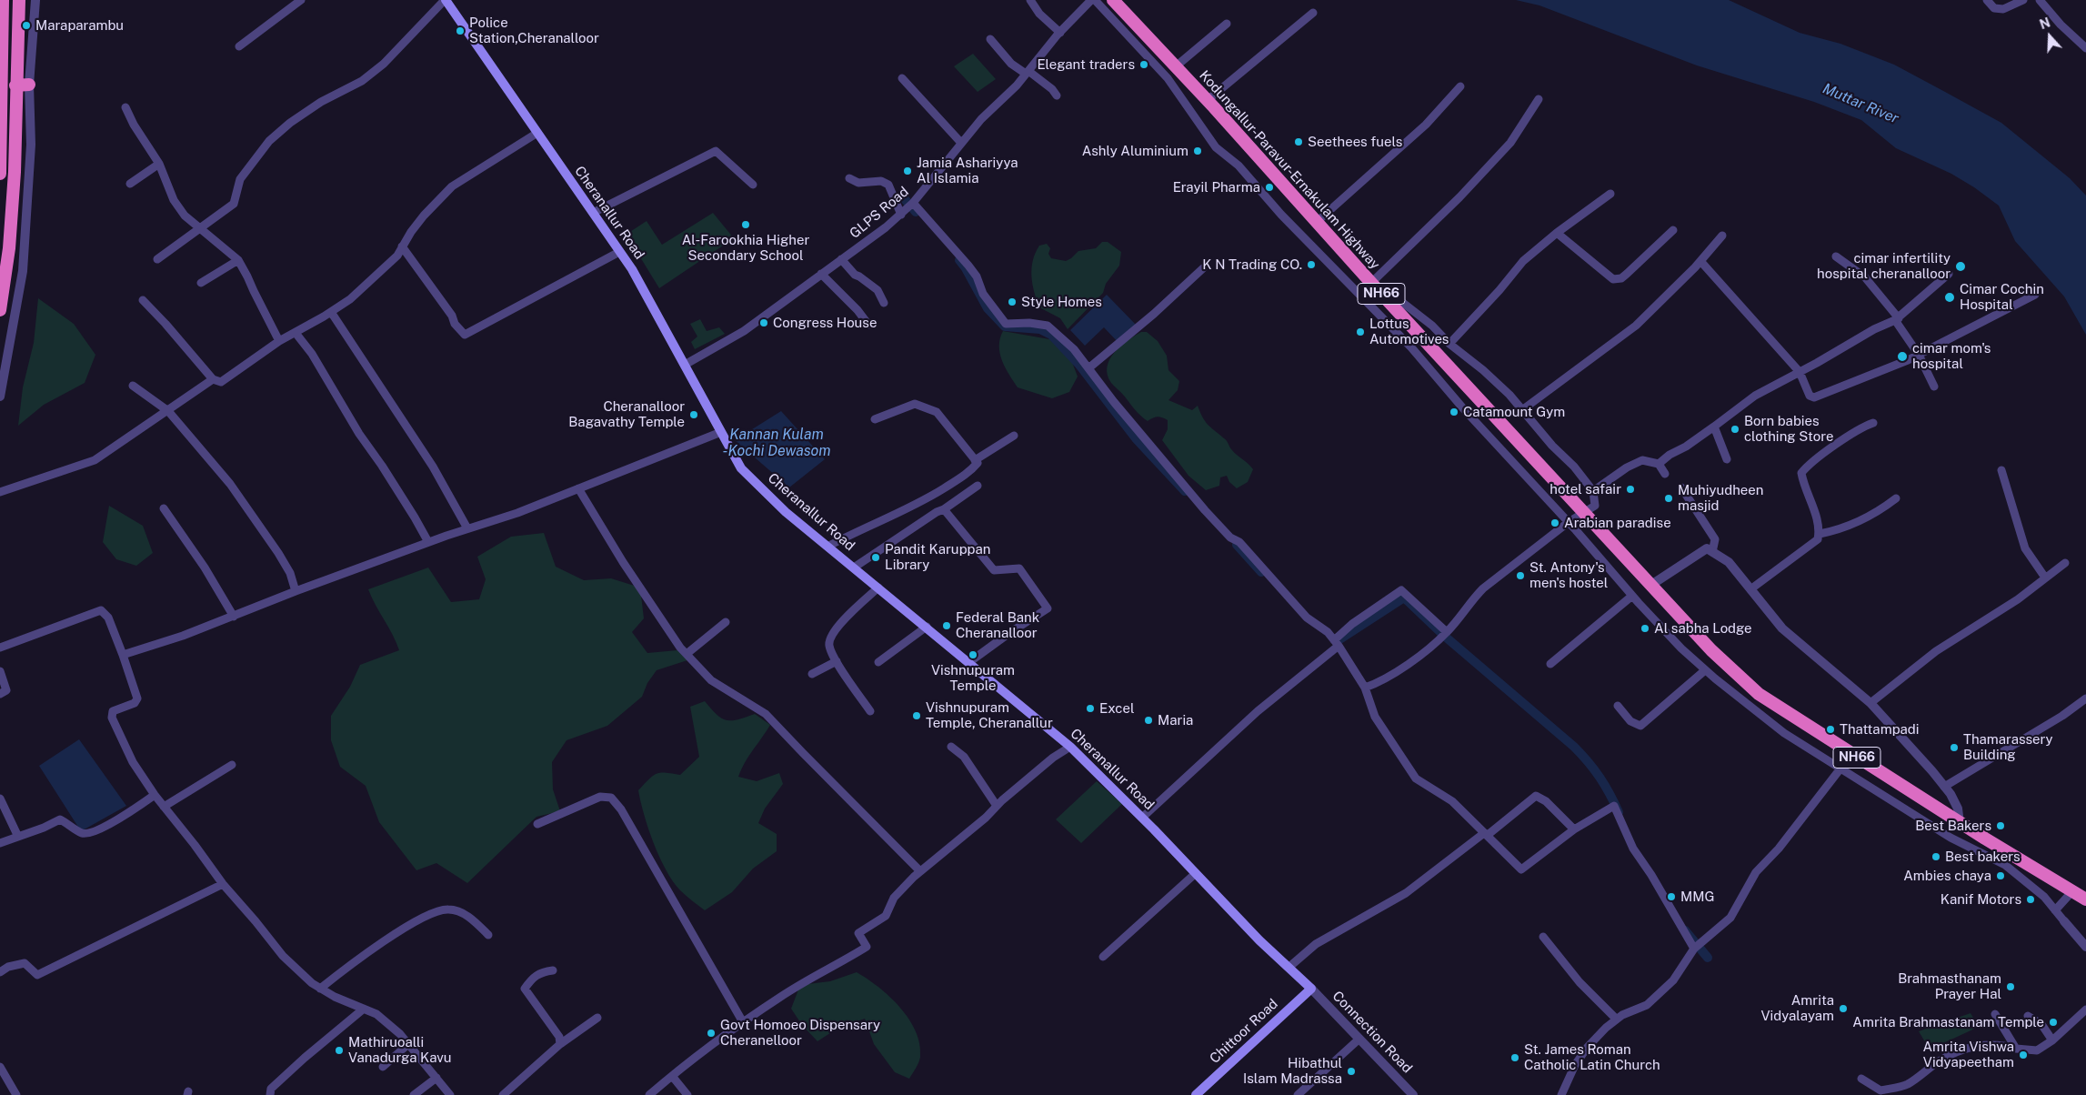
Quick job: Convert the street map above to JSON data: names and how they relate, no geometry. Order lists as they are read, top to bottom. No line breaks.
{"streets":{"highway":["Kodungallur-Paravur-Ernakulam Highway","NH66"],"main road":["Cheranallur Road","Chittoor Road"],"street":["GLPS Road","Connection Road"]},"crossings":[["Cheranallur Road","GLPS Road"],["Cheranallur Road","Chittoor Road"],["Cheranallur Road","Connection Road"],["Chittoor Road","Connection Road"]],"water":["Muttar River","Kannan Kulam -Kochi Dewasom"],"places":["Maraparambu","Police Station,Cheranalloor","Elegant traders","Seethees fuels","Ashly Aluminium","Jamia Ashariyya Al Islamia","Erayil Pharma","Al-Farookhia Higher Secondary School","K N Trading CO.","cimar infertility hospital cheranalloor","Cimar Cochin Hospital","Style Homes","Congress House","Lottus Automotives","cimar mom's hospital","Catamount Gym","Cheranalloor Bagavathy Temple","Born babies clothing Store","hotel safair","Muhiyudheen masjid","Arabian paradise","Pandit Karuppan Library","St. Antony's men's hostel","Federal Bank Cheranalloor","Al sabha Lodge","Vishnupuram Temple","Excel","Vishnupuram Temple, Cheranallur","Maria","Thattampadi","Thamarassery Building","Best Bakers","Best bakers","Ambies chaya","MMG","Kanif Motors","Brahmasthanam Prayer Hal","Amrita Vidyalayam","Amrita Brahmastanam Temple","Govt Homoeo Dispensary Cheranelloor","Mathiruoalli Vanadurga Kavu","Amrita Vishwa Vidyapeetham","St. James Roman Catholic Latin Church","Hibathul Islam Madrassa"],"north":"top"}
